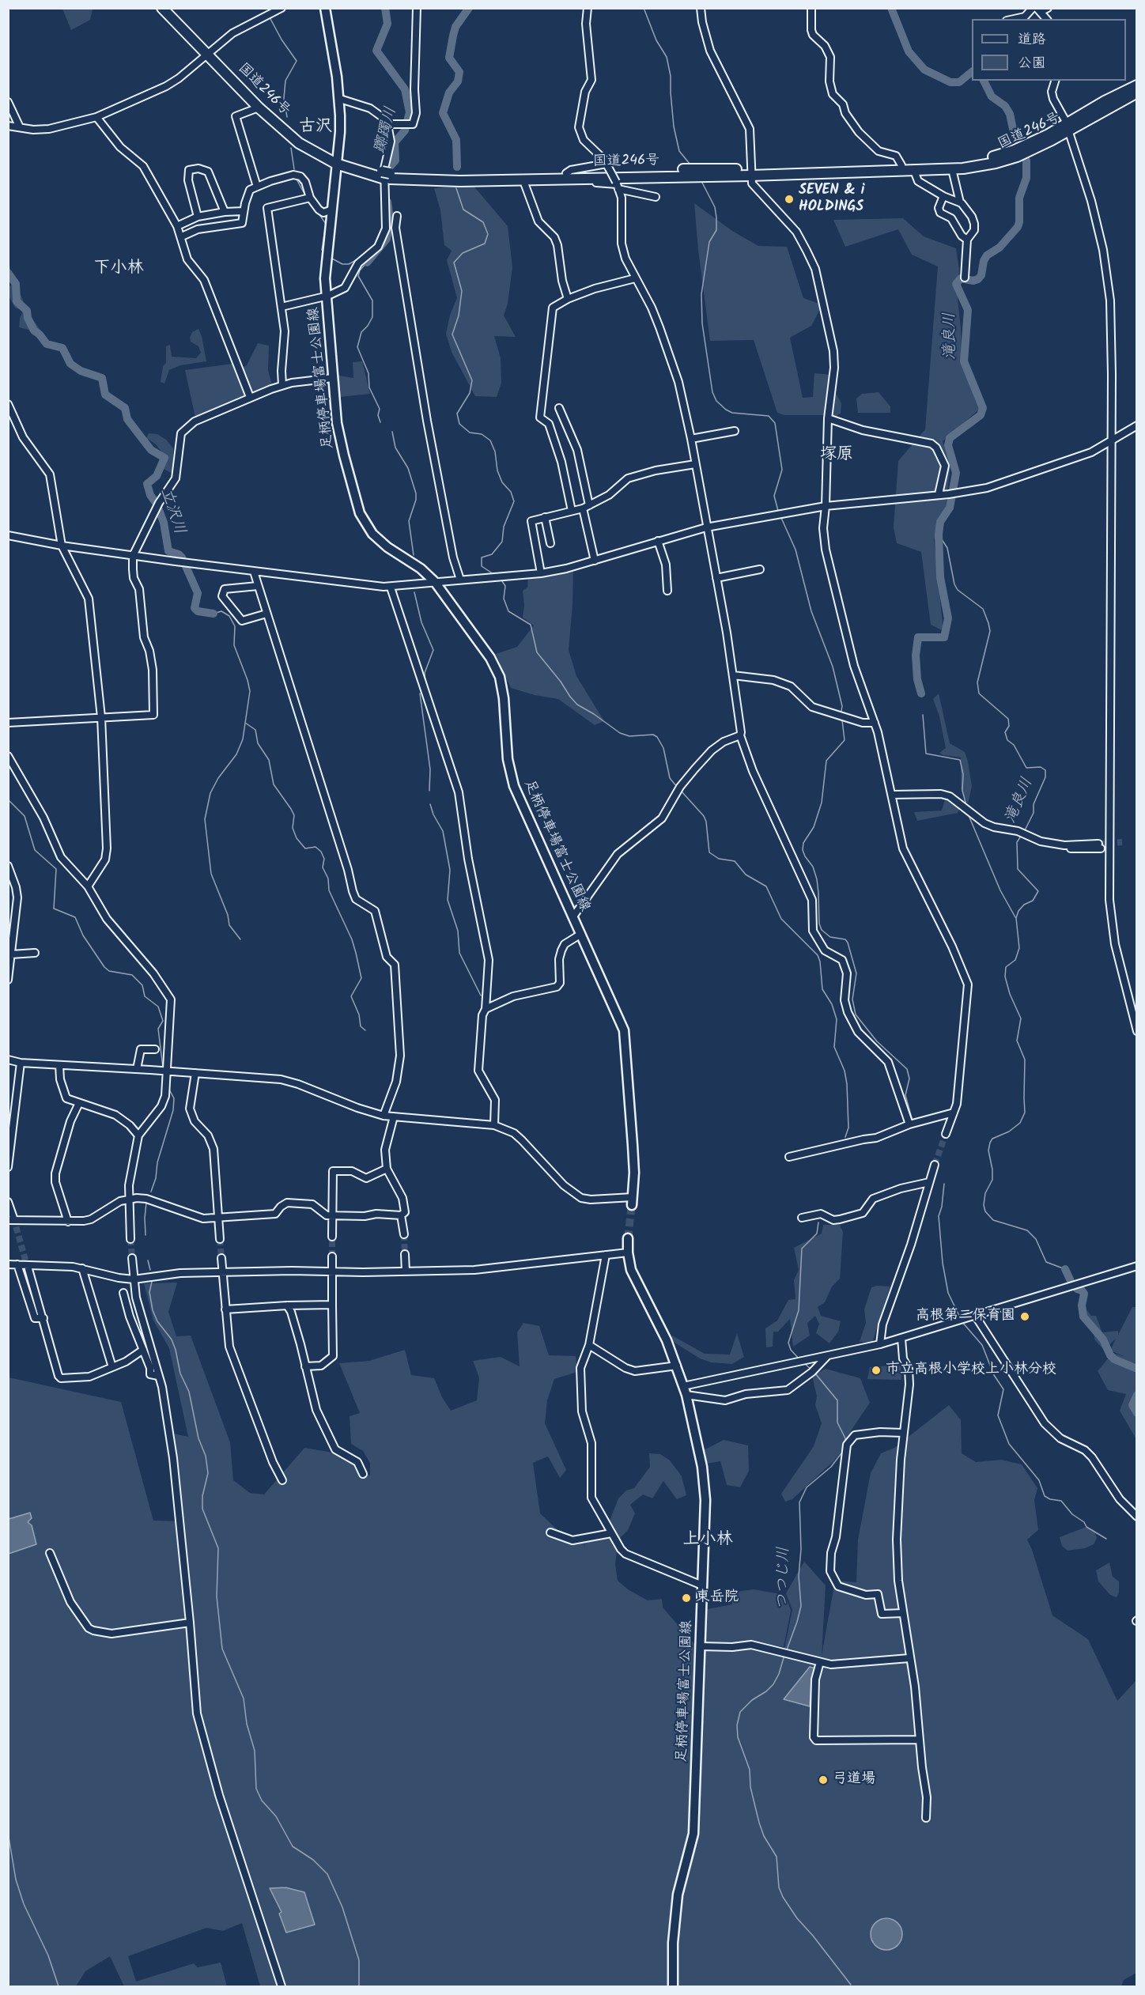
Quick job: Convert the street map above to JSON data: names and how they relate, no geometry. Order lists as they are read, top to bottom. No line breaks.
{"streets":{"highway":["国道246号"],"main road":["足柄停車場富士公園線"]},"crossings":[["国道246号","足柄停車場富士公園線"]],"districts":["古沢","下小林","塚原","上小林"],"water":["躑躅川","滝良川","立沢川","つつじ川"],"places":["SEVEN & i HOLDINGS","高根第二保育園","市立高根小学校上小林分校","東岳院","弓道場"],"legend":["道路","公園"]}
